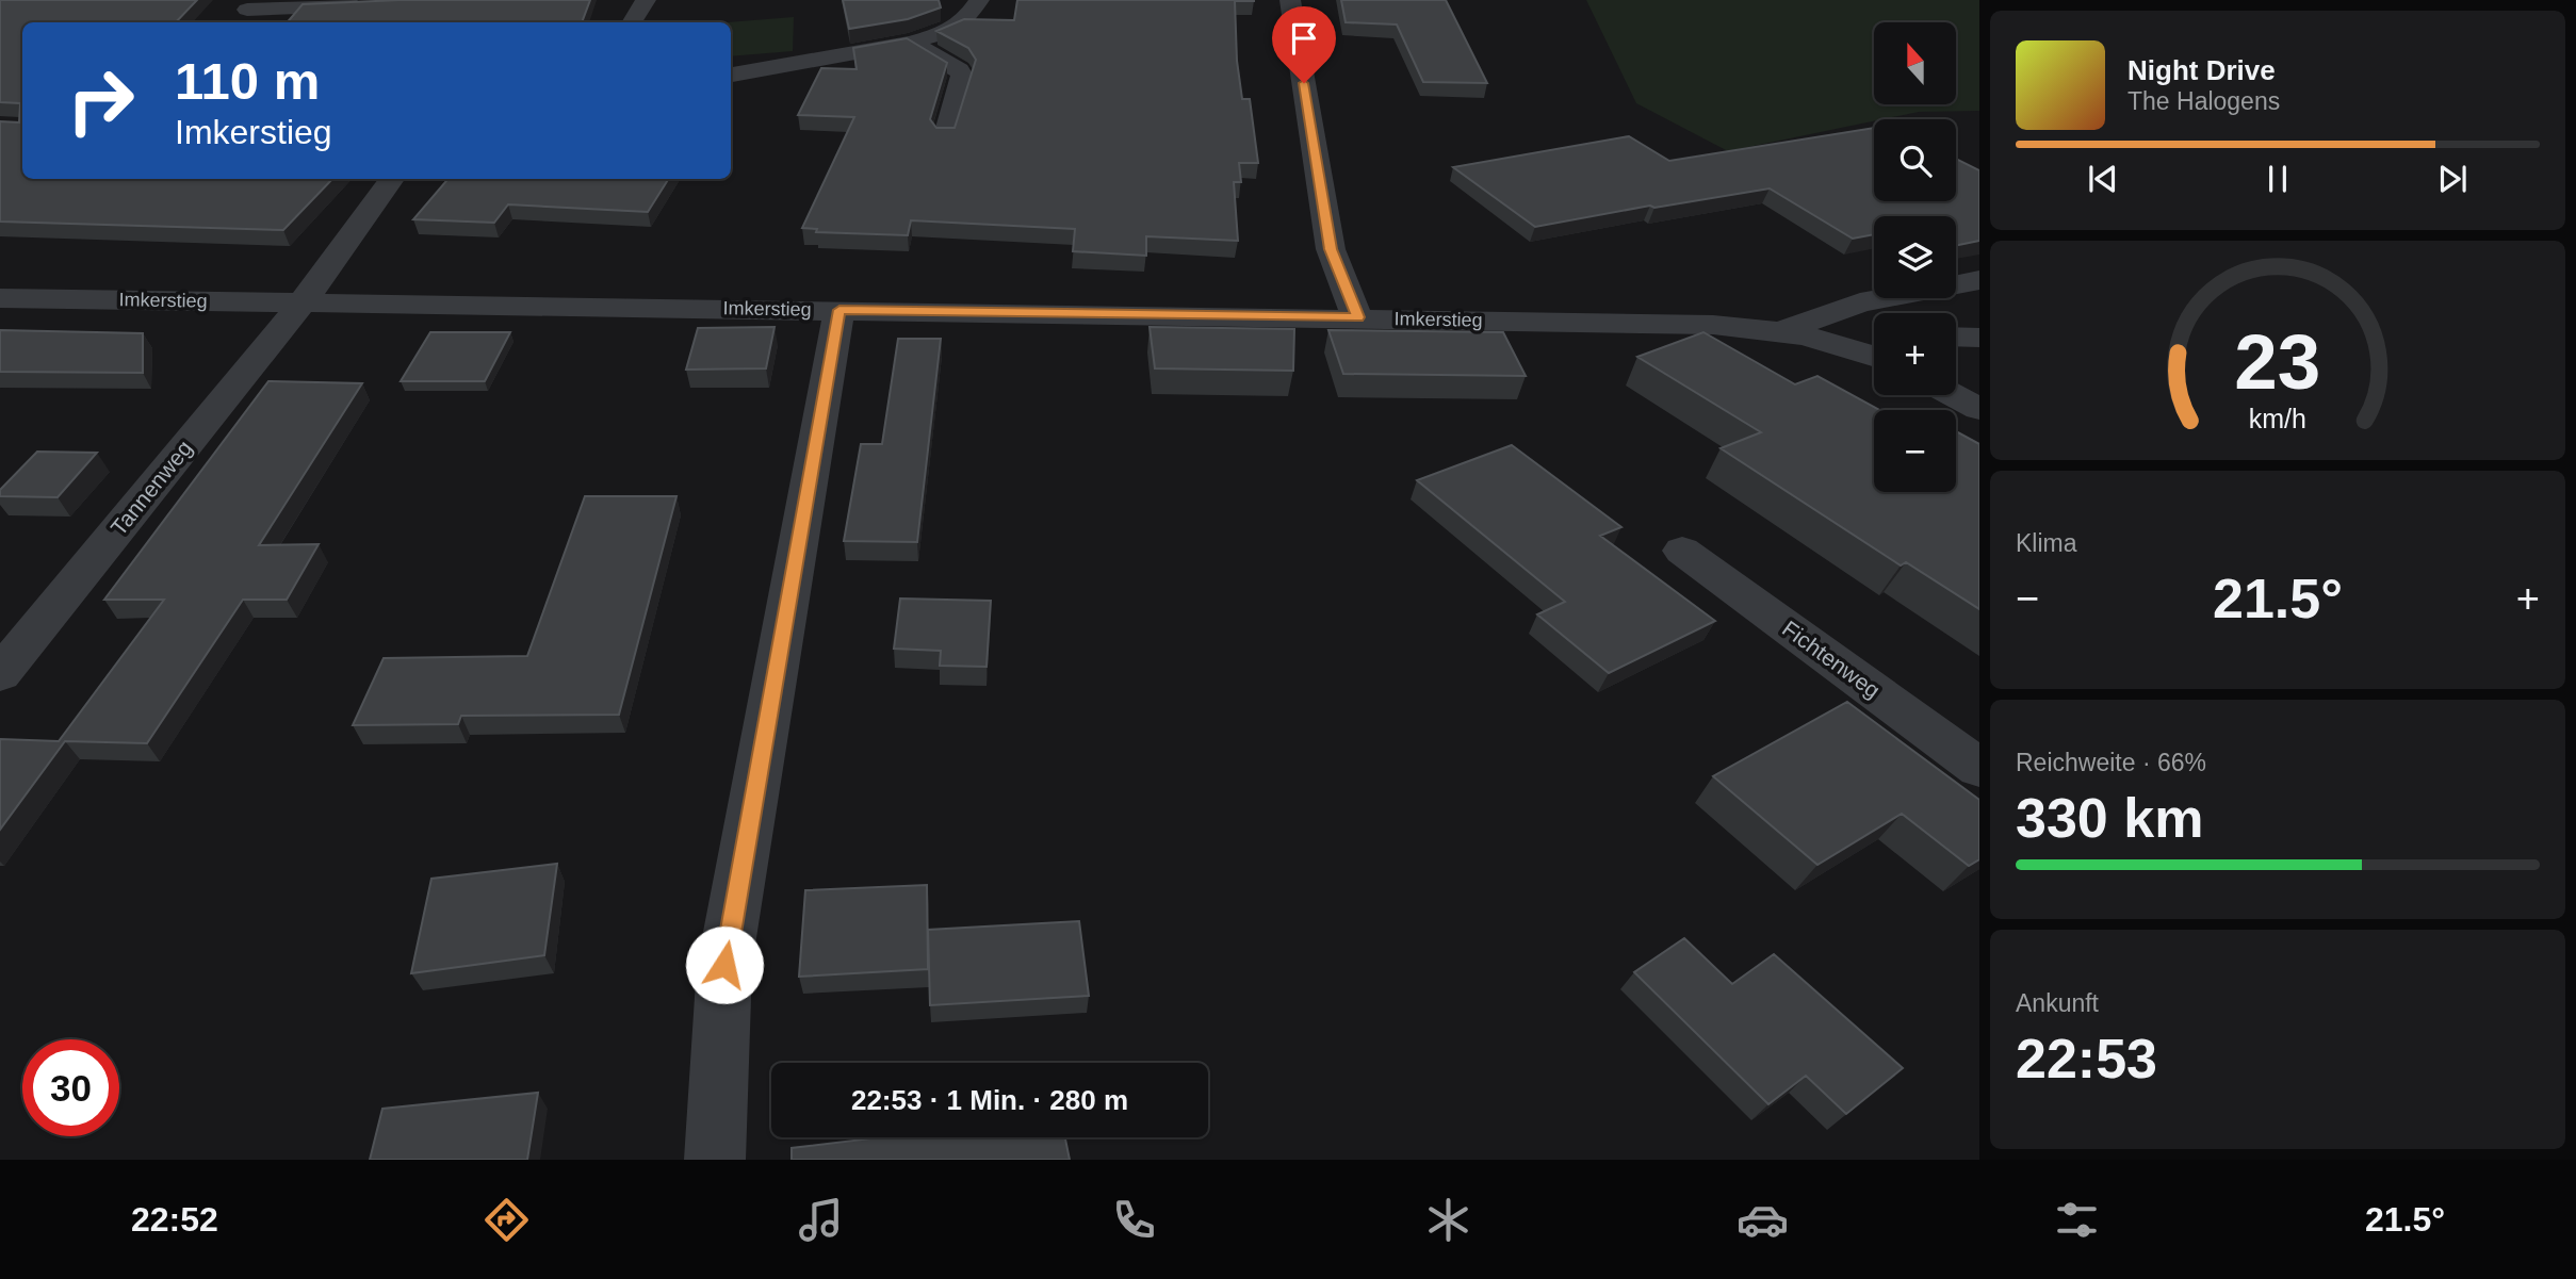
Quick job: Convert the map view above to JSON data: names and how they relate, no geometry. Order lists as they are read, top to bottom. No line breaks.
{"streets":{"street":["Imkerstieg","Tannenweg","Fichtenweg"]},"crossings":[["Imkerstieg","Tannenweg"]],"north":"top","page":{"map_buttons":["+","−"],"turn":["110 m","Imkerstieg"],"song":["Night Drive","The Halogens"],"tile":["Klima",["Reichweite · 66%","330 km"],["Ankunft","22:53"]],"heat":["−","21.5°","+"],"limit":"30","trip":"22:53 · 1 Min. · 280 m","tabs":["22:52","21.5°"],"gauge":["23","km/h"]}}
